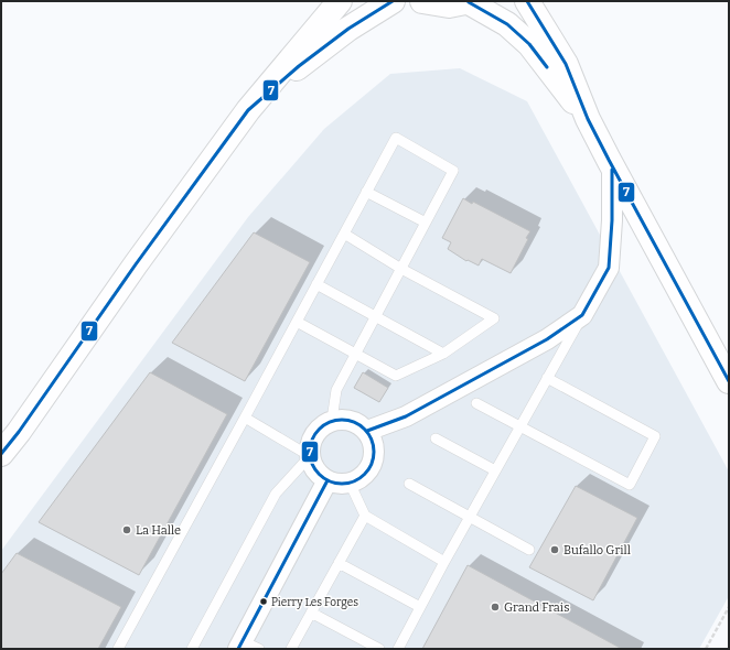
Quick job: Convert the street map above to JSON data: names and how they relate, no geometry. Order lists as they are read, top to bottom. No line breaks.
{"places":["La Halle","Bufallo Grill","Pierry Les Forges","Grand Frais"],"lines":["transit line 7"]}
